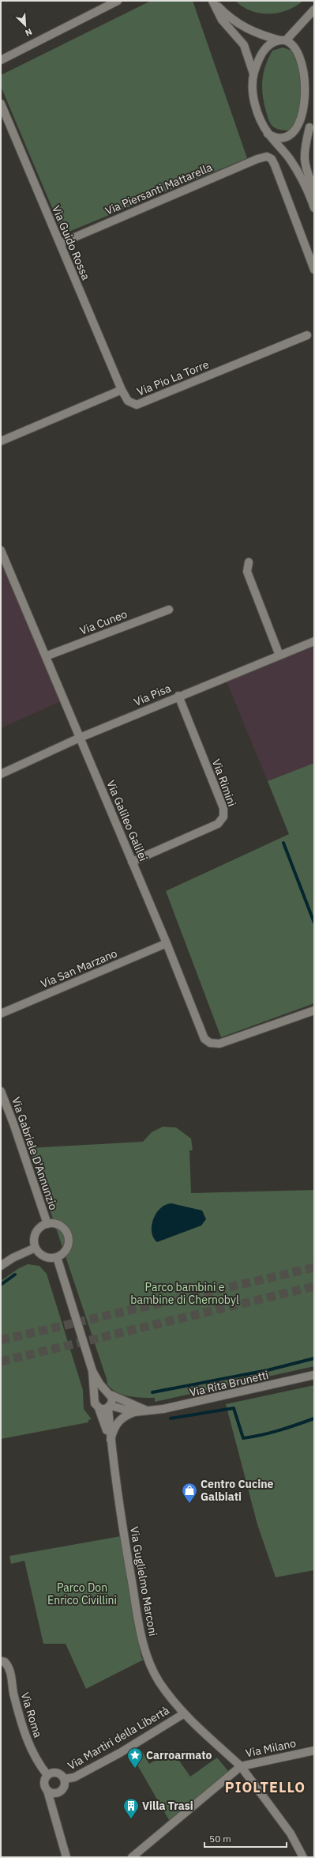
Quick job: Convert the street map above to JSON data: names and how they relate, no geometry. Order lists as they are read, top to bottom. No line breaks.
{"streets":{"street":["Via Piersanti Mattarella","Via Guido Rossa","Via Pio La Torre","Via Cuneo","Via Pisa","Via Rimini","Via Galileo Galilei","Via San Marzano","Via Gabriele D'Annunzio","Via Rita Brunetti","Via Guglielmo Marconi","Via Roma","Via Martiri della Libertà","Via Milano"]},"crossings":[["Via Piersanti Mattarella","Via Guido Rossa"],["Via Guido Rossa","Via Pio La Torre"],["Via Cuneo","Via Galileo Galilei"],["Via Pisa","Via Rimini"],["Via Pisa","Via Galileo Galilei"],["Via Rimini","Via Galileo Galilei"],["Via Galileo Galilei","Via San Marzano"],["Via Gabriele D'Annunzio","Via Guglielmo Marconi"],["Via Rita Brunetti","Via Guglielmo Marconi"],["Via Guglielmo Marconi","Via Martiri della Libertà"],["Via Guglielmo Marconi","Via Milano"],["Via Roma","Via Martiri della Libertà"]],"districts":["PIOLTELLO"],"parks":["Parco bambini e bambine di Chernobyl","Parco Don Enrico Civillini"],"places":{"shop":["Centro Cucine Galbiati"],"place":["Carroarmato"],"building":["Villa Trasi"]},"scale_bar":"50 m","north":"bottom right"}
